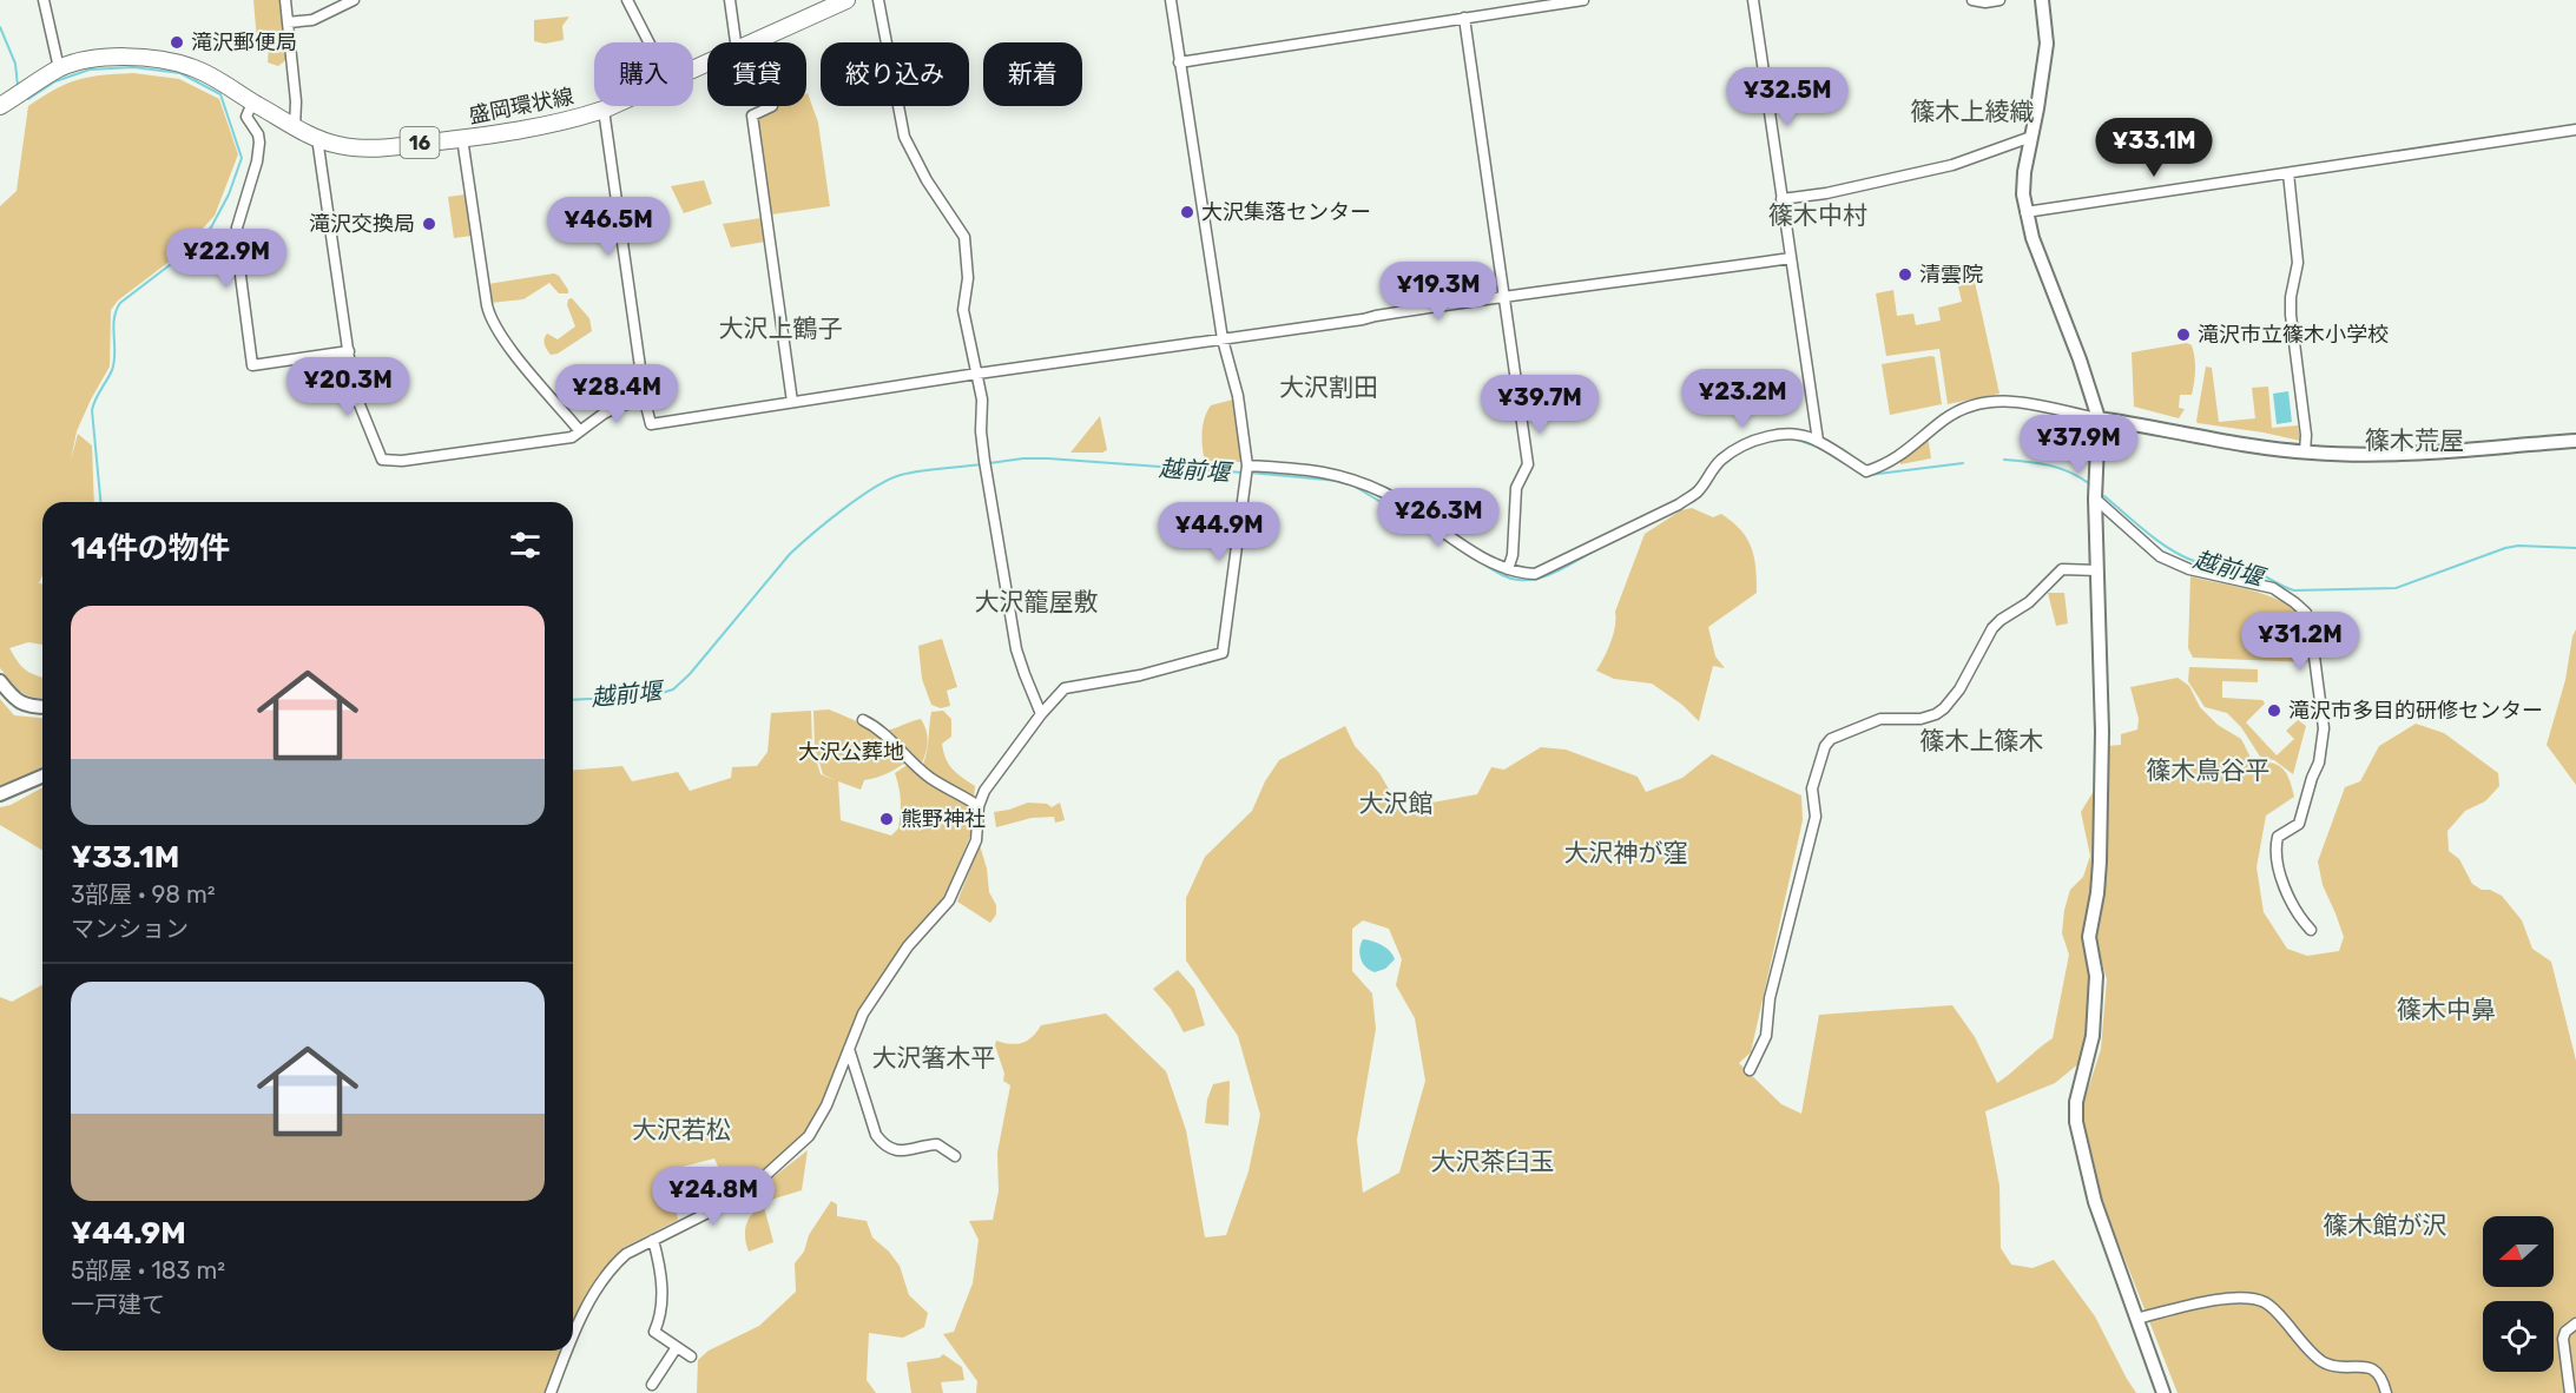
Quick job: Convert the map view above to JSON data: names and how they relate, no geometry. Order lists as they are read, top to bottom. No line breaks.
{"streets":{"main road":["盛岡環状線","16"]},"districts":["篠木上綾織","篠木中村","大沢上鶴子","大沢割田","篠木荒屋","大沢籠屋敷","篠木上篠木","篠木鳥谷平","大沢館","大沢神が窪","篠木中鼻","大沢箸木平","大沢若松","大沢茶臼玉","篠木館が沢"],"water":["越前堰"],"parks":["大沢公葬地"],"places":["滝沢郵便局","大沢集落センター","滝沢交換局","清雲院","滝沢市立篠木小学校","滝沢市多目的研修センター","熊野神社"],"north":"left","page":{"chip":["購入","賃貸","絞り込み","新着"],"price":["¥32.5M","¥33.1M","¥46.5M","¥22.9M","¥19.3M","¥20.3M","¥28.4M","¥23.2M","¥39.7M","¥37.9M","¥26.3M","¥44.9M","¥31.2M","¥24.8M"],"heading":"14件の物件","list":[{"name":"¥33.1M","note":"3部屋 · 98 m² · マンション"},{"name":"¥44.9M","note":"5部屋 · 183 m² · 一戸建て"}]}}
